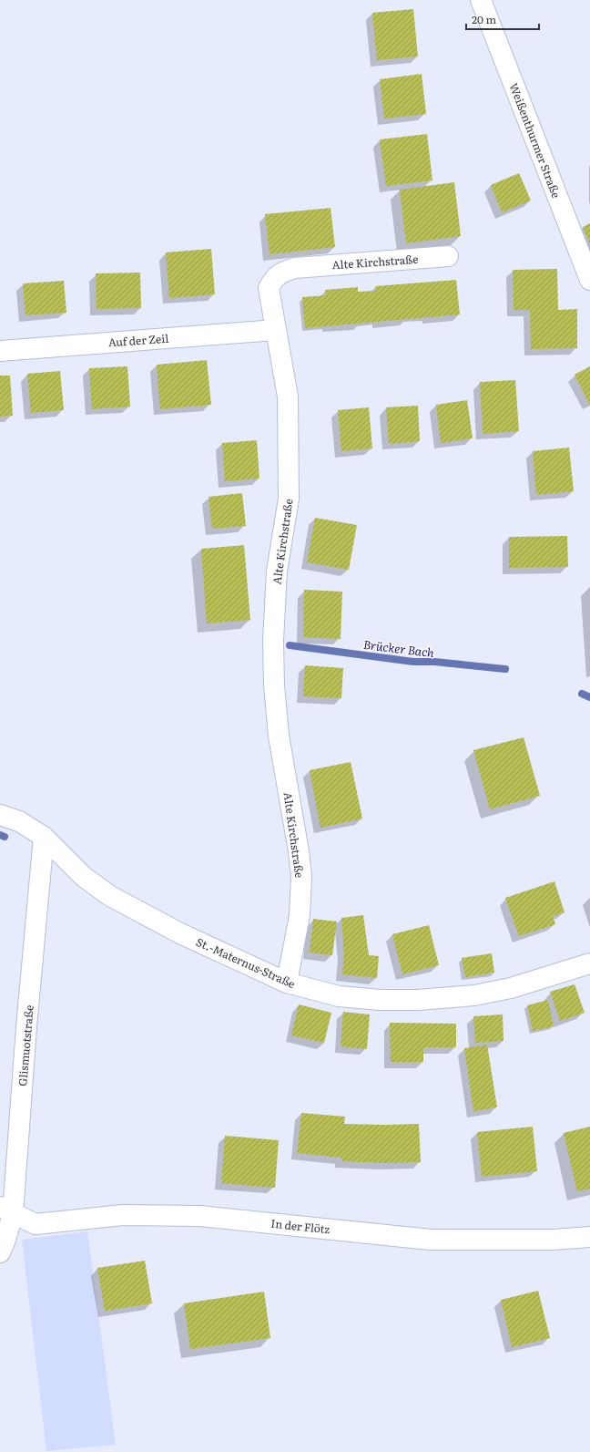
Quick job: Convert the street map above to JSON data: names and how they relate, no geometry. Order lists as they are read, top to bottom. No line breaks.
{"streets":{"street":["Weißenthurmer Straße","Alte Kirchstraße","Auf der Zeil","St.-Maternus-Straße","Glismuotstraße","In der Flötz"]},"crossings":[["Alte Kirchstraße","Auf der Zeil"],["Alte Kirchstraße","St.-Maternus-Straße"],["St.-Maternus-Straße","Glismuotstraße"],["Glismuotstraße","In der Flötz"]],"water":["Brücker Bach"],"scale_bar":"20 m"}
